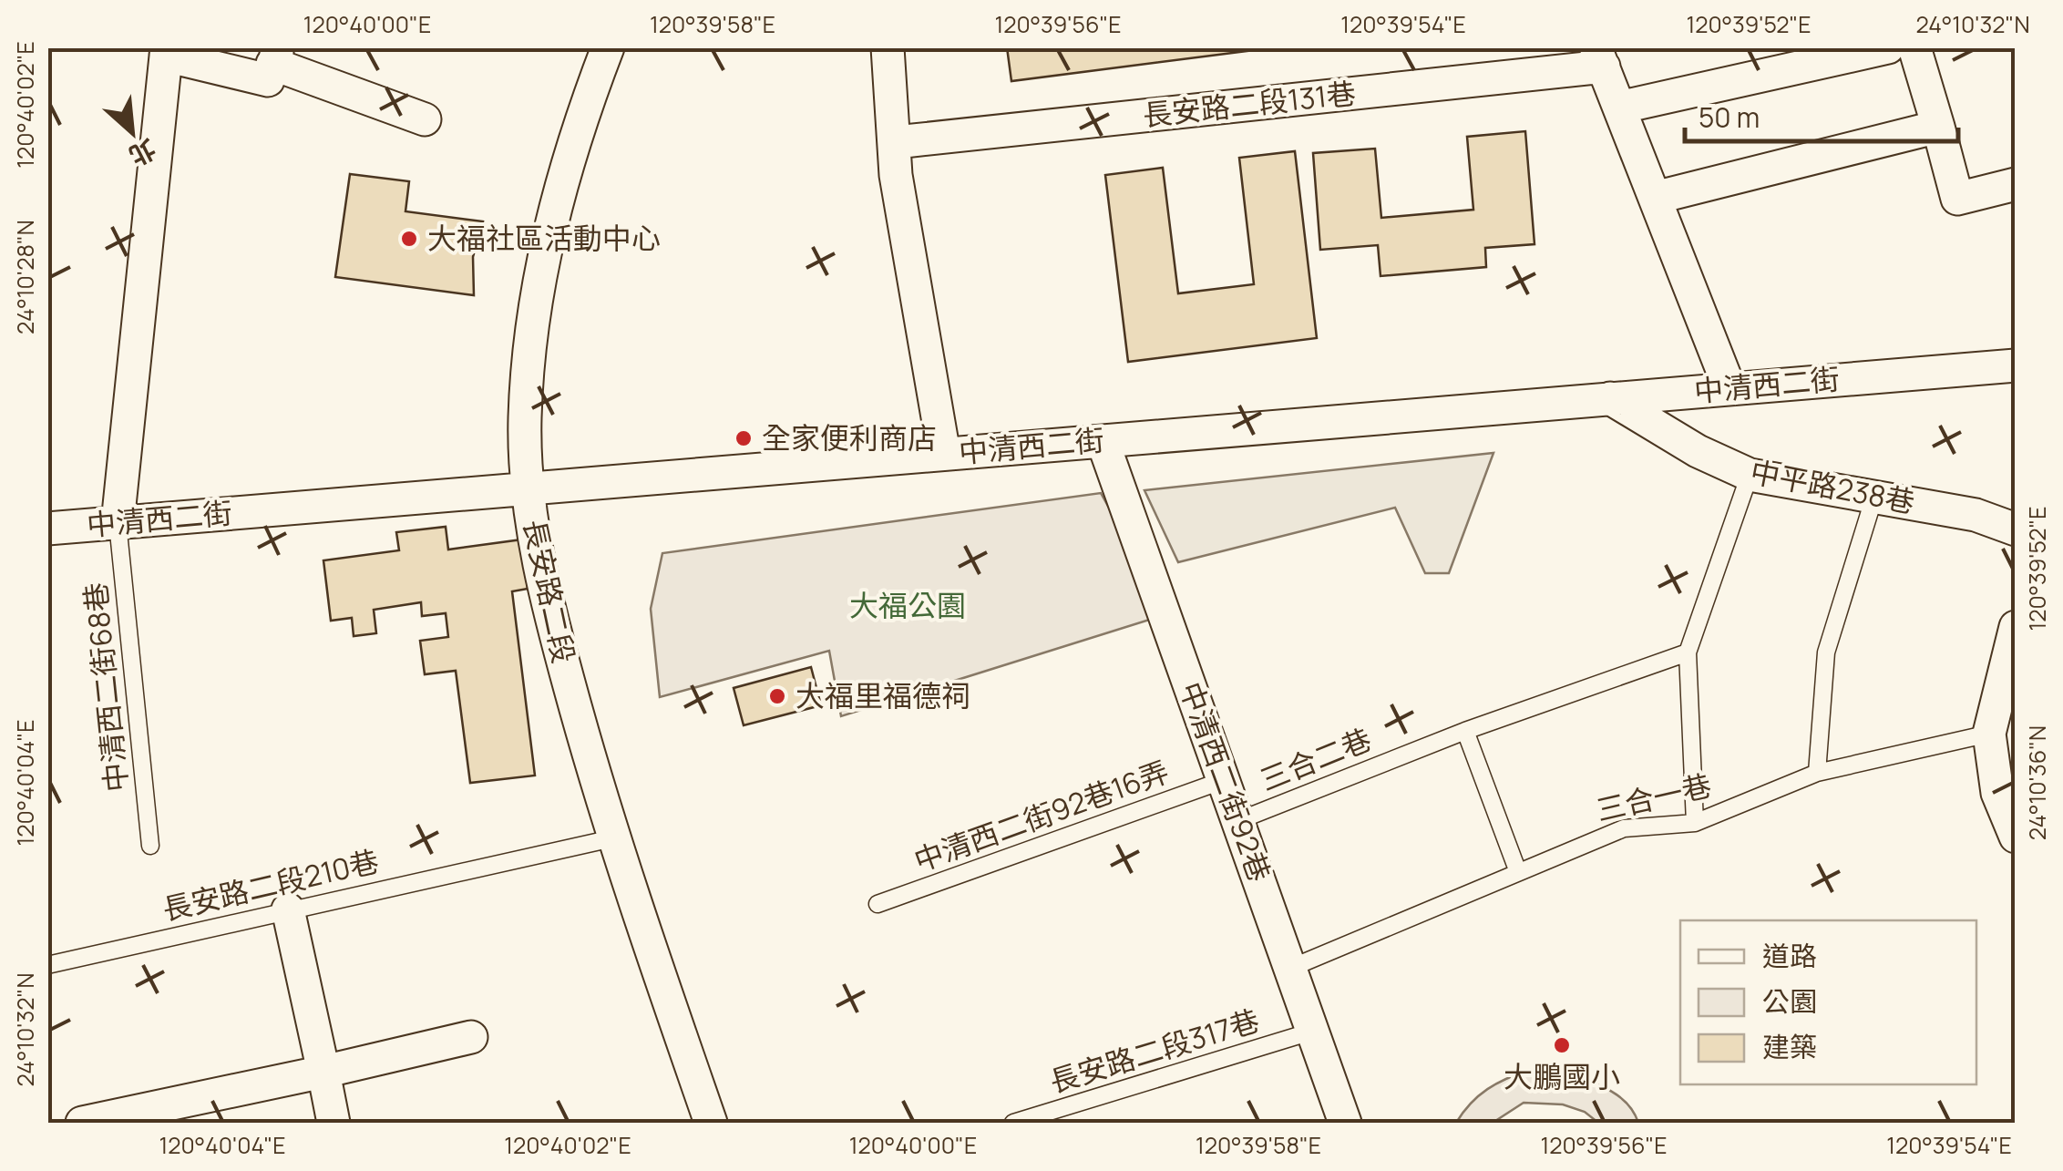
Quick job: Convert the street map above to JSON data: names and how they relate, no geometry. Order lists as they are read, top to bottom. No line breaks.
{"streets":{"street":["長安路二段131巷","中清西二街","中平路238巷","長安路二段","中清西二街92巷"],"lane":["中清西二街68巷","三合二巷","三合一巷","中清西二街92巷16弄","長安路二段210巷","長安路二段317巷"]},"crossings":[["長安路二段131巷","中清西二街"],["中清西二街","中平路238巷"],["中清西二街","長安路二段"],["中清西二街","中清西二街68巷"],["中清西二街","中清西二街92巷"],["長安路二段","長安路二段210巷"],["三合二巷","中清西二街92巷"],["中清西二街92巷","三合一巷"],["中清西二街92巷","中清西二街92巷16弄"],["中清西二街92巷","長安路二段317巷"]],"parks":["大福公園"],"places":["大福社區活動中心","全家便利商店","大福里福德祠","大鵬國小"],"legend":["道路","公園","建築"],"scale_bar":"50 m","north":"bottom right","coordinates":["120°40'00\"E","120°39'58\"E","120°39'56\"E","120°39'54\"E","120°39'52\"E","24°10'32\"N","120°40'02\"E","24°10'28\"N","24°10'36\"N","120°40'04\"E"]}
